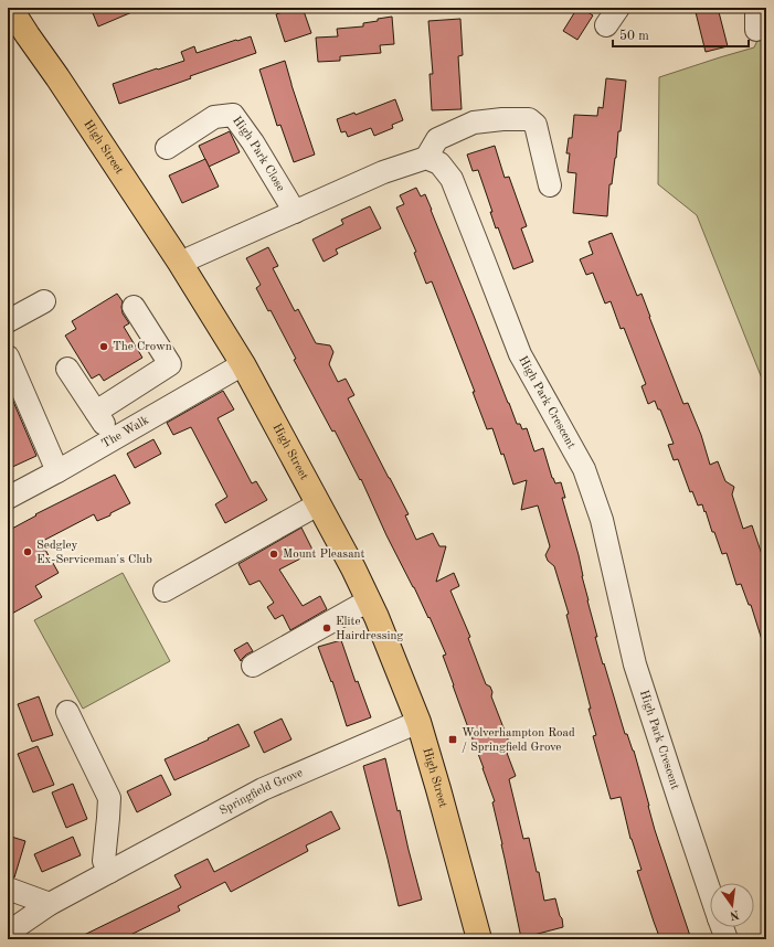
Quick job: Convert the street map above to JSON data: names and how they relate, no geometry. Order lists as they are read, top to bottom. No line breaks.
{"streets":{"main road":["High Street"],"street":["High Park Close","High Park Crescent","The Walk","Springfield Grove"]},"crossings":[["High Street","The Walk"],["High Street","Springfield Grove"]],"places":{"other":["The Crown","Sedgley Ex-Serviceman's Club","Mount Pleasant","Elite Hairdressing"],"transit":["Wolverhampton Road / Springfield Grove"]},"scale_bar":"50 m","north":"bottom"}
